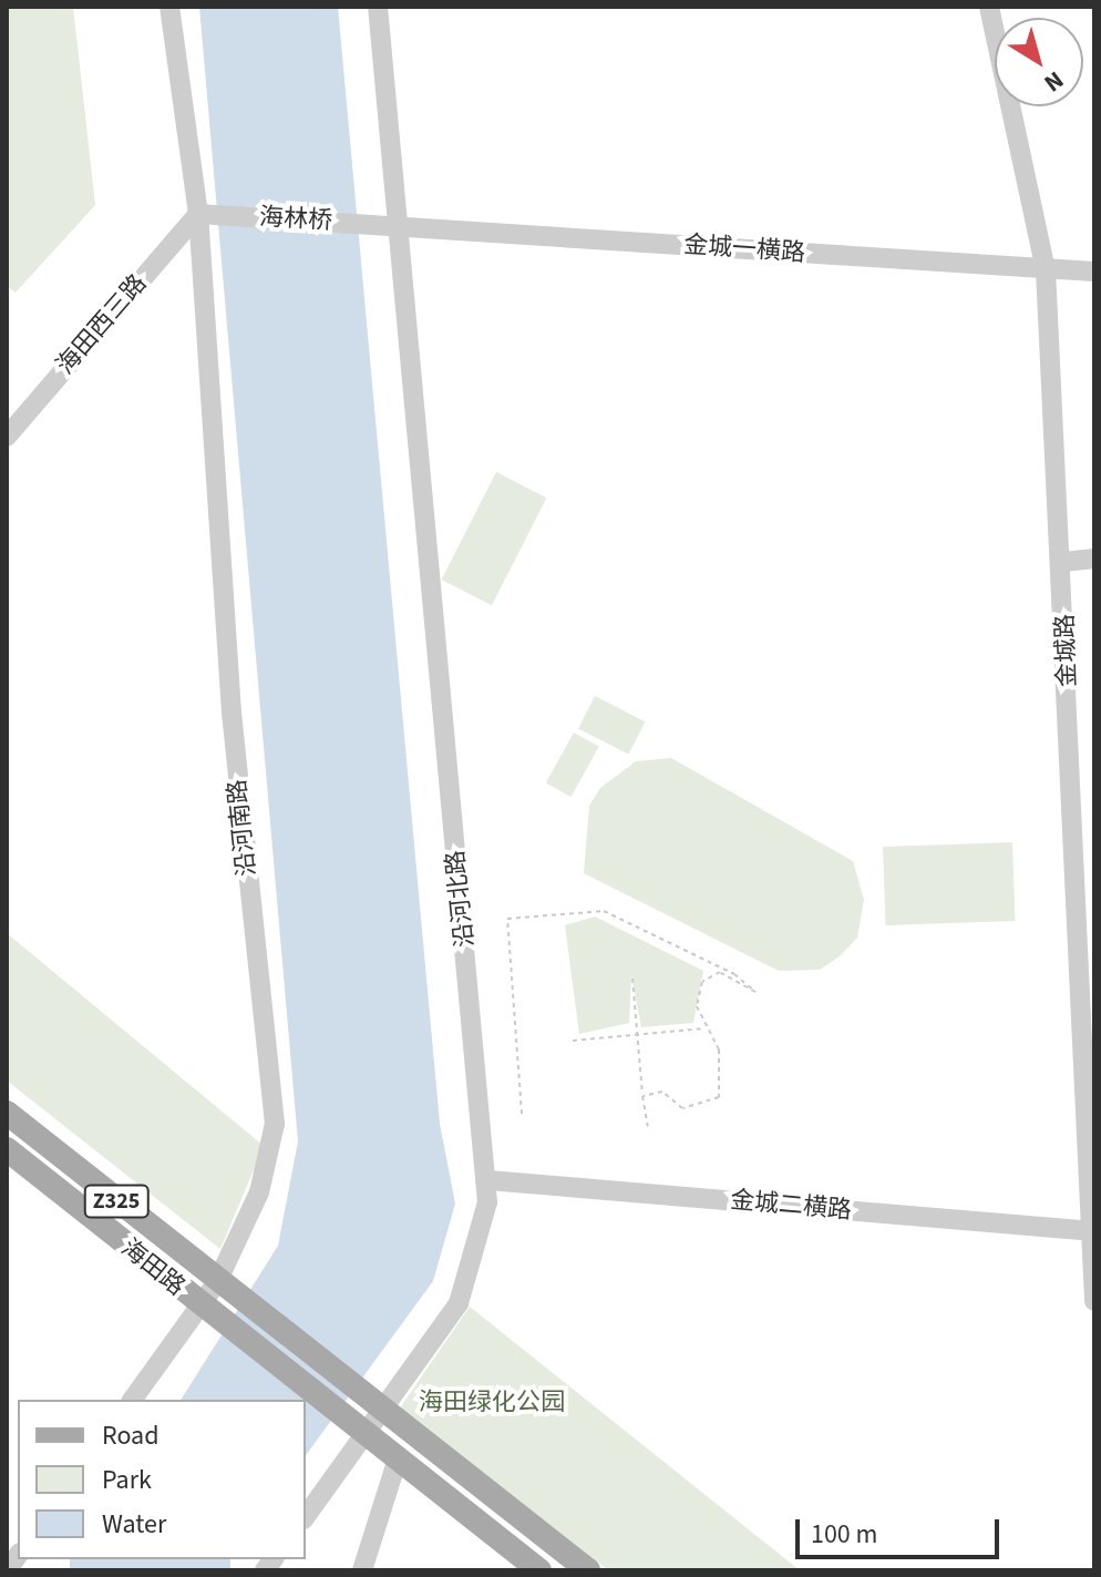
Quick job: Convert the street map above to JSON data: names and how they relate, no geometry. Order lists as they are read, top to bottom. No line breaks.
{"streets":{"main road":["Z325","海田路"],"street":["海林桥","金城一横路","海田西三路","金城路","沿河南路","沿河北路","金城二横路"]},"crossings":[["海林桥","金城一横路"],["海林桥","海田西三路"],["海林桥","沿河南路"],["海林桥","沿河北路"],["金城一横路","金城路"],["金城一横路","沿河北路"],["海田西三路","沿河南路"],["金城路","金城二横路"],["沿河南路","Z325"],["沿河南路","海田路"],["沿河北路","Z325"],["沿河北路","金城二横路"],["Z325","海田路"]],"parks":["海田绿化公园"],"legend":["Road","Park","Water"],"scale_bar":"100 m","north":"bottom right"}
